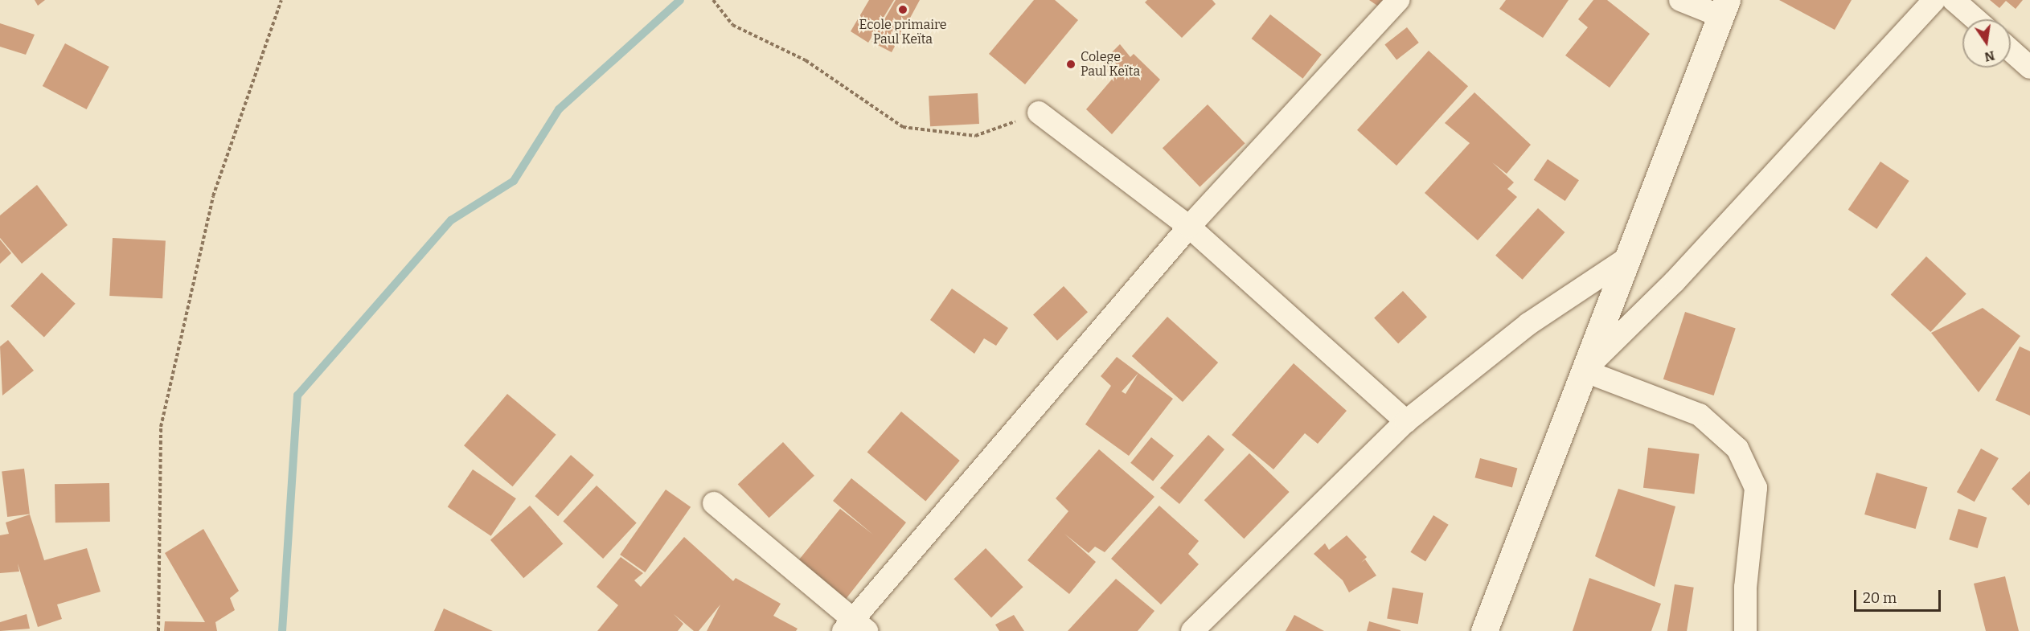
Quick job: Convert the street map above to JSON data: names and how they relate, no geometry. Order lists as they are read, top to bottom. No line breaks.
{"places":["Ecole primaire Paul Keïta","Colege Paul Keïta"],"scale_bar":"20 m","north":"bottom"}
